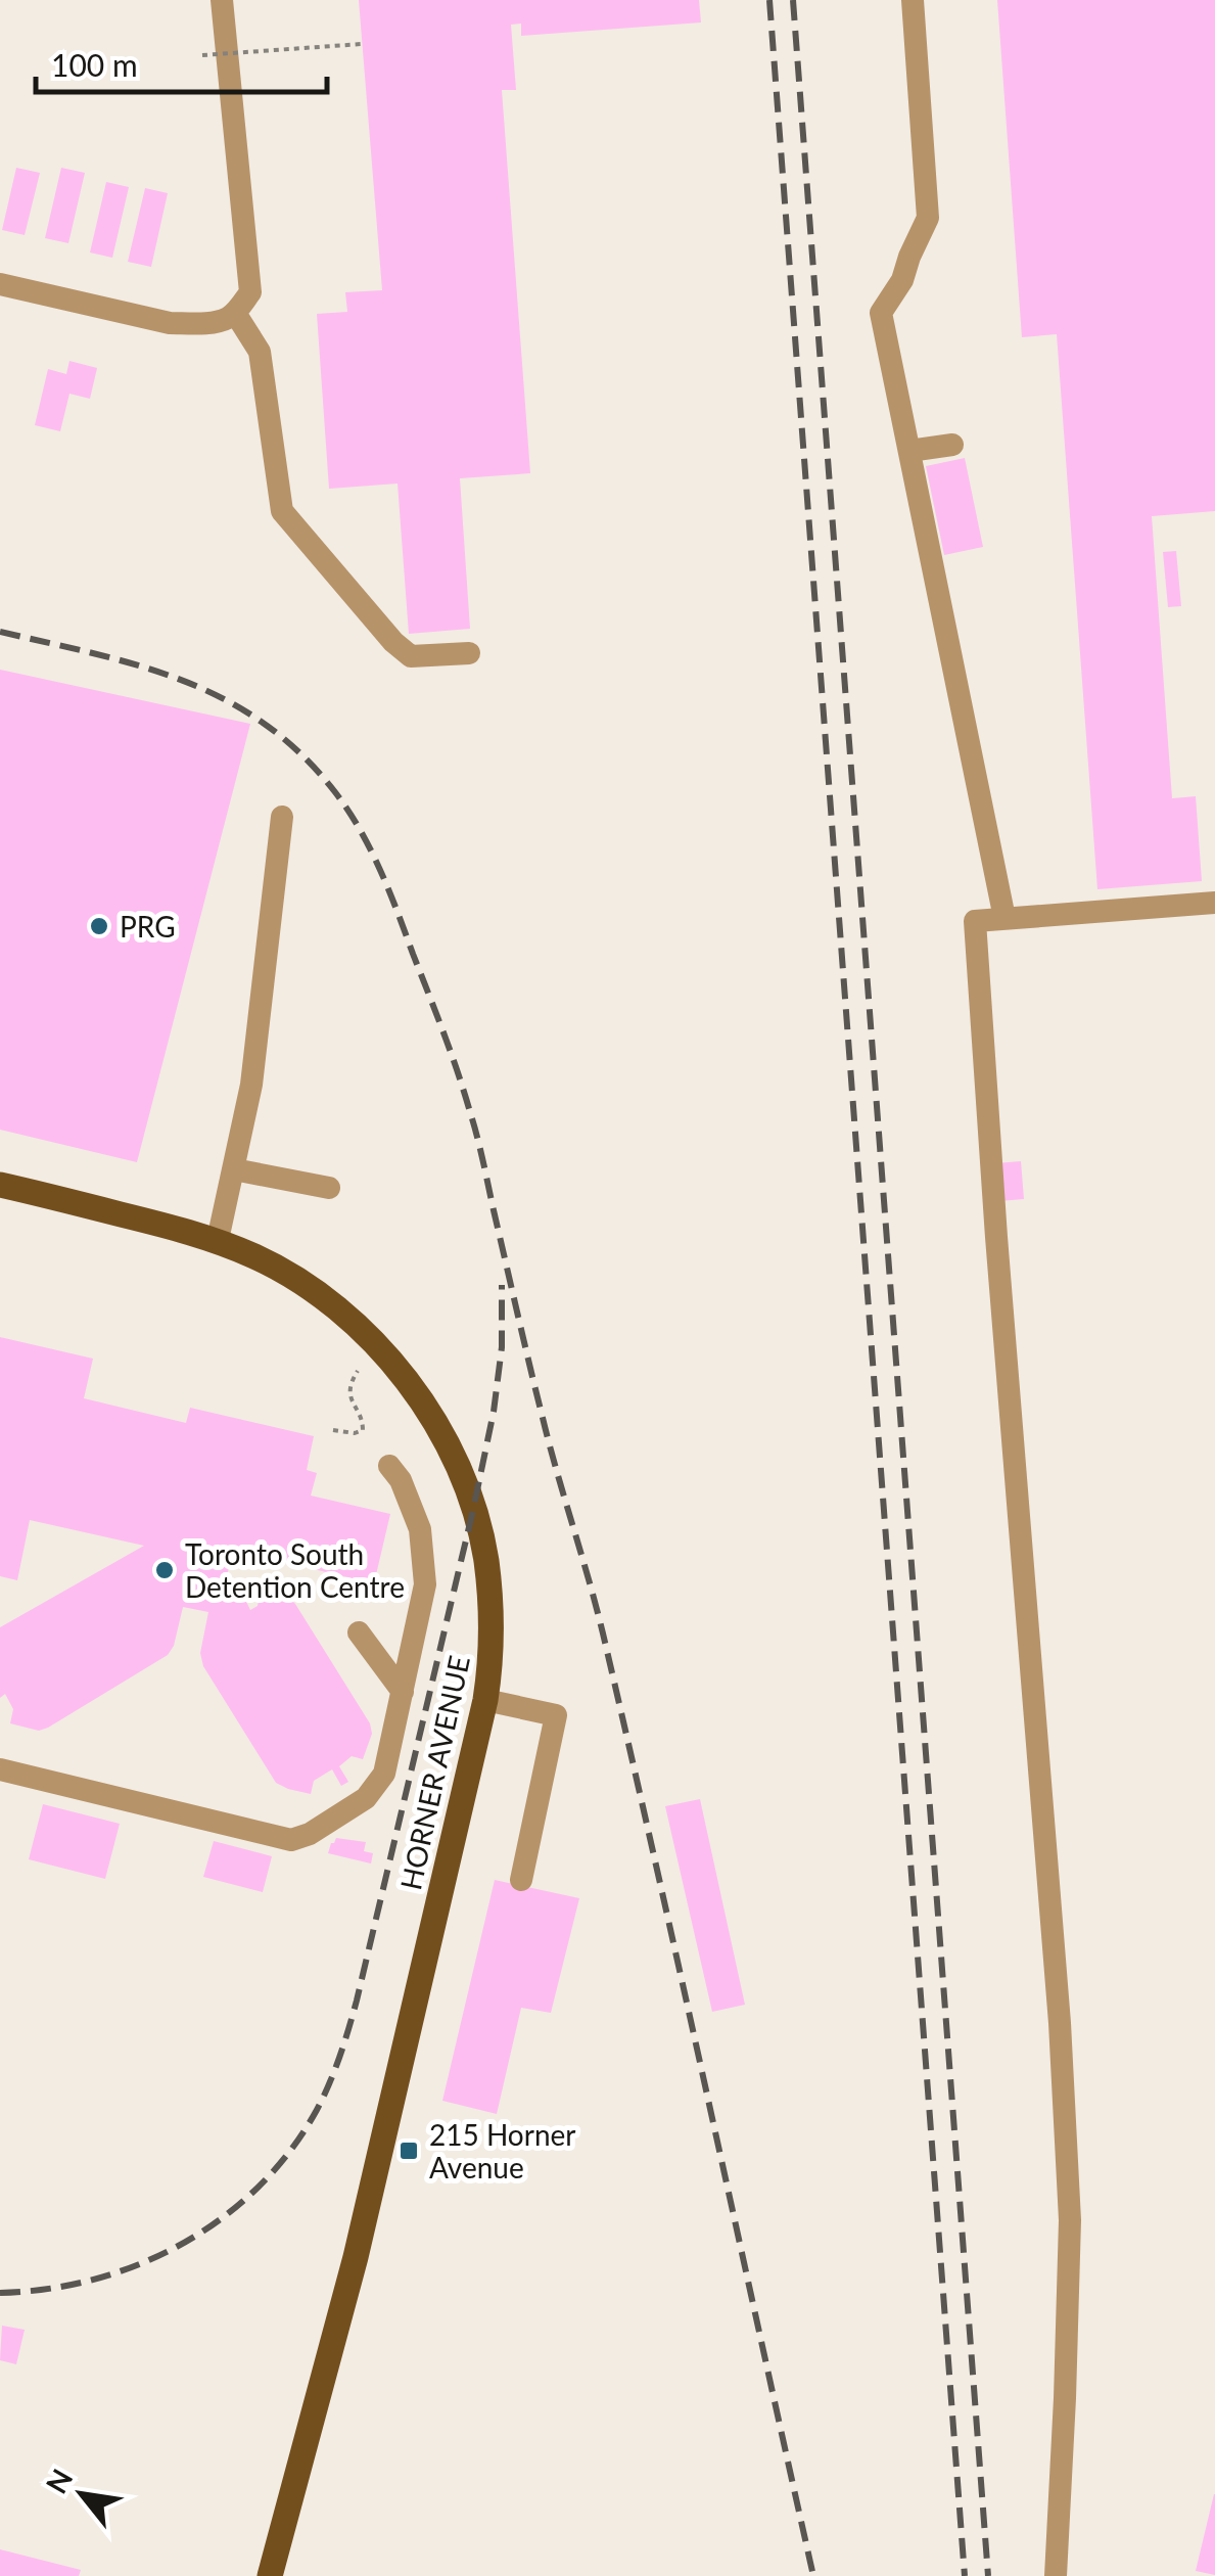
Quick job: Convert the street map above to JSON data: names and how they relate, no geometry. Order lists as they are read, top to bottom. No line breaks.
{"streets":{"main road":["HORNER AVENUE"]},"places":{"other":["PRG","Toronto South Detention Centre"],"transit":["215 Horner Avenue"]},"scale_bar":"100 m","north":"top left"}
